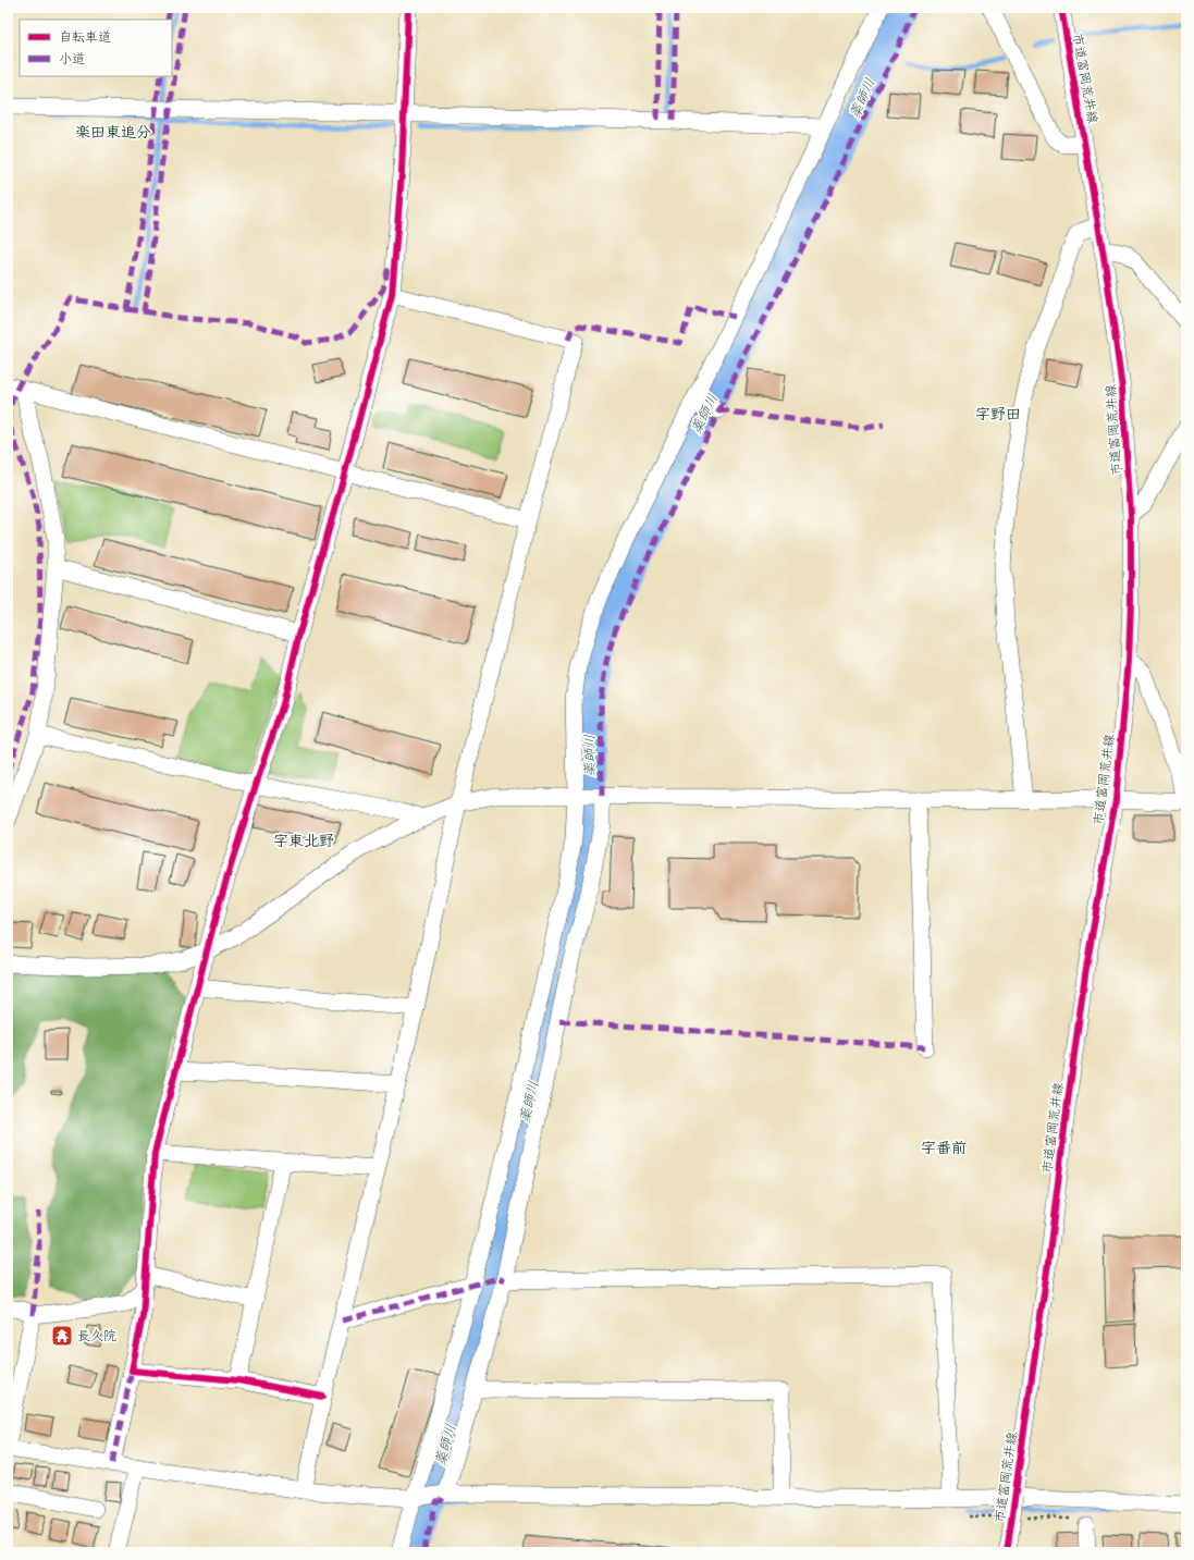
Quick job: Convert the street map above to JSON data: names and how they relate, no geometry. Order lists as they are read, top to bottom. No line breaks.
{"streets":{"street":["市道富岡荒井線"]},"districts":["楽田東追分","字野田","字東北野","字番前"],"water":["薬師川"],"places":{"temple":["長久院"]},"legend":["自転車道","小道"]}
